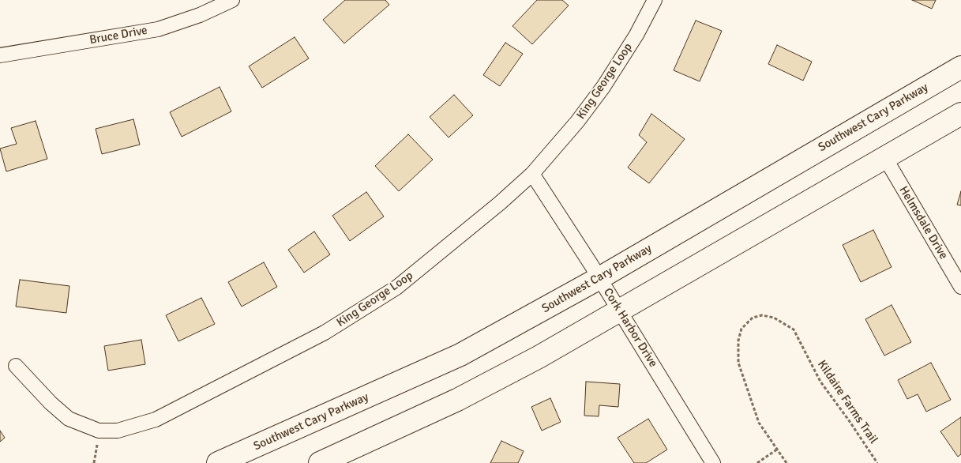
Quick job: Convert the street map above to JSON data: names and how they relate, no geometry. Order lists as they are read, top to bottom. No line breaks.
{"streets":{"main road":["Southwest Cary Parkway"],"street":["Bruce Drive","King George Loop","Helmsdale Drive","Cork Harbor Drive"],"path":["Kildaire Farms Trail"]},"crossings":[["King George Loop","Cork Harbor Drive"],["Southwest Cary Parkway","Cork Harbor Drive"]]}
